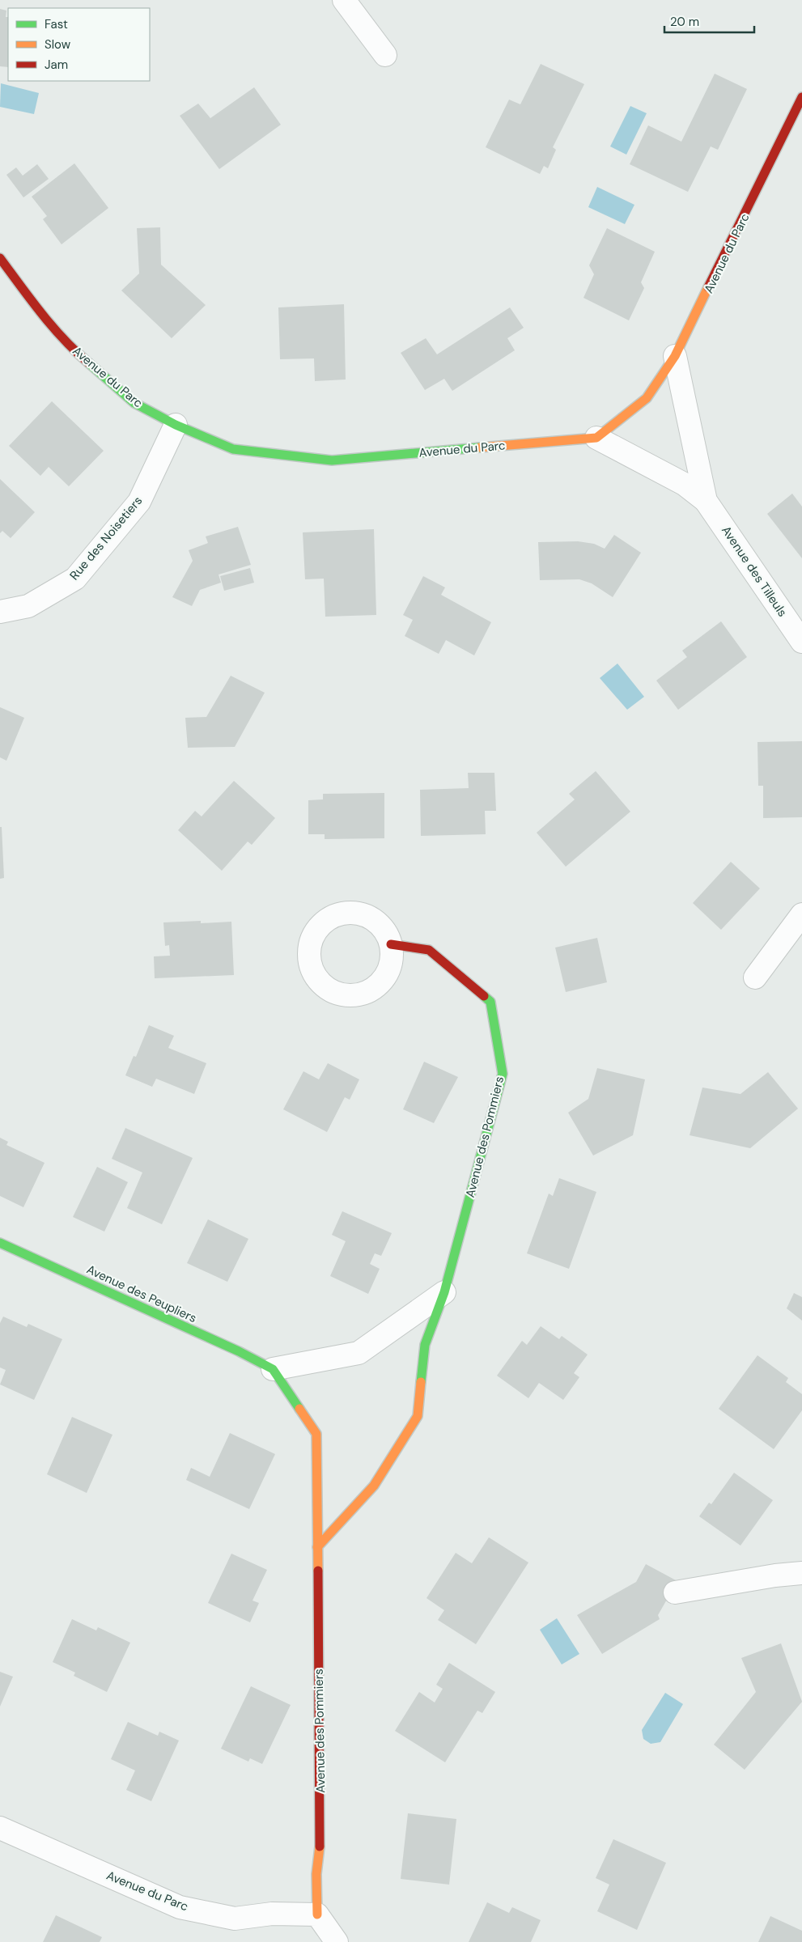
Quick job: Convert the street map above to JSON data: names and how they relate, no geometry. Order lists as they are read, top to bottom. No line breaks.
{"streets":{"street":["Avenue du Parc","Rue des Noisetiers","Avenue des Tilleuls","Avenue des Pommiers","Avenue des Peupliers"]},"crossings":[["Avenue du Parc","Rue des Noisetiers"],["Avenue du Parc","Avenue des Tilleuls"],["Avenue du Parc","Avenue des Pommiers"],["Avenue des Pommiers","Avenue des Peupliers"]],"legend":["Fast","Slow","Jam"],"scale_bar":"20 m"}
